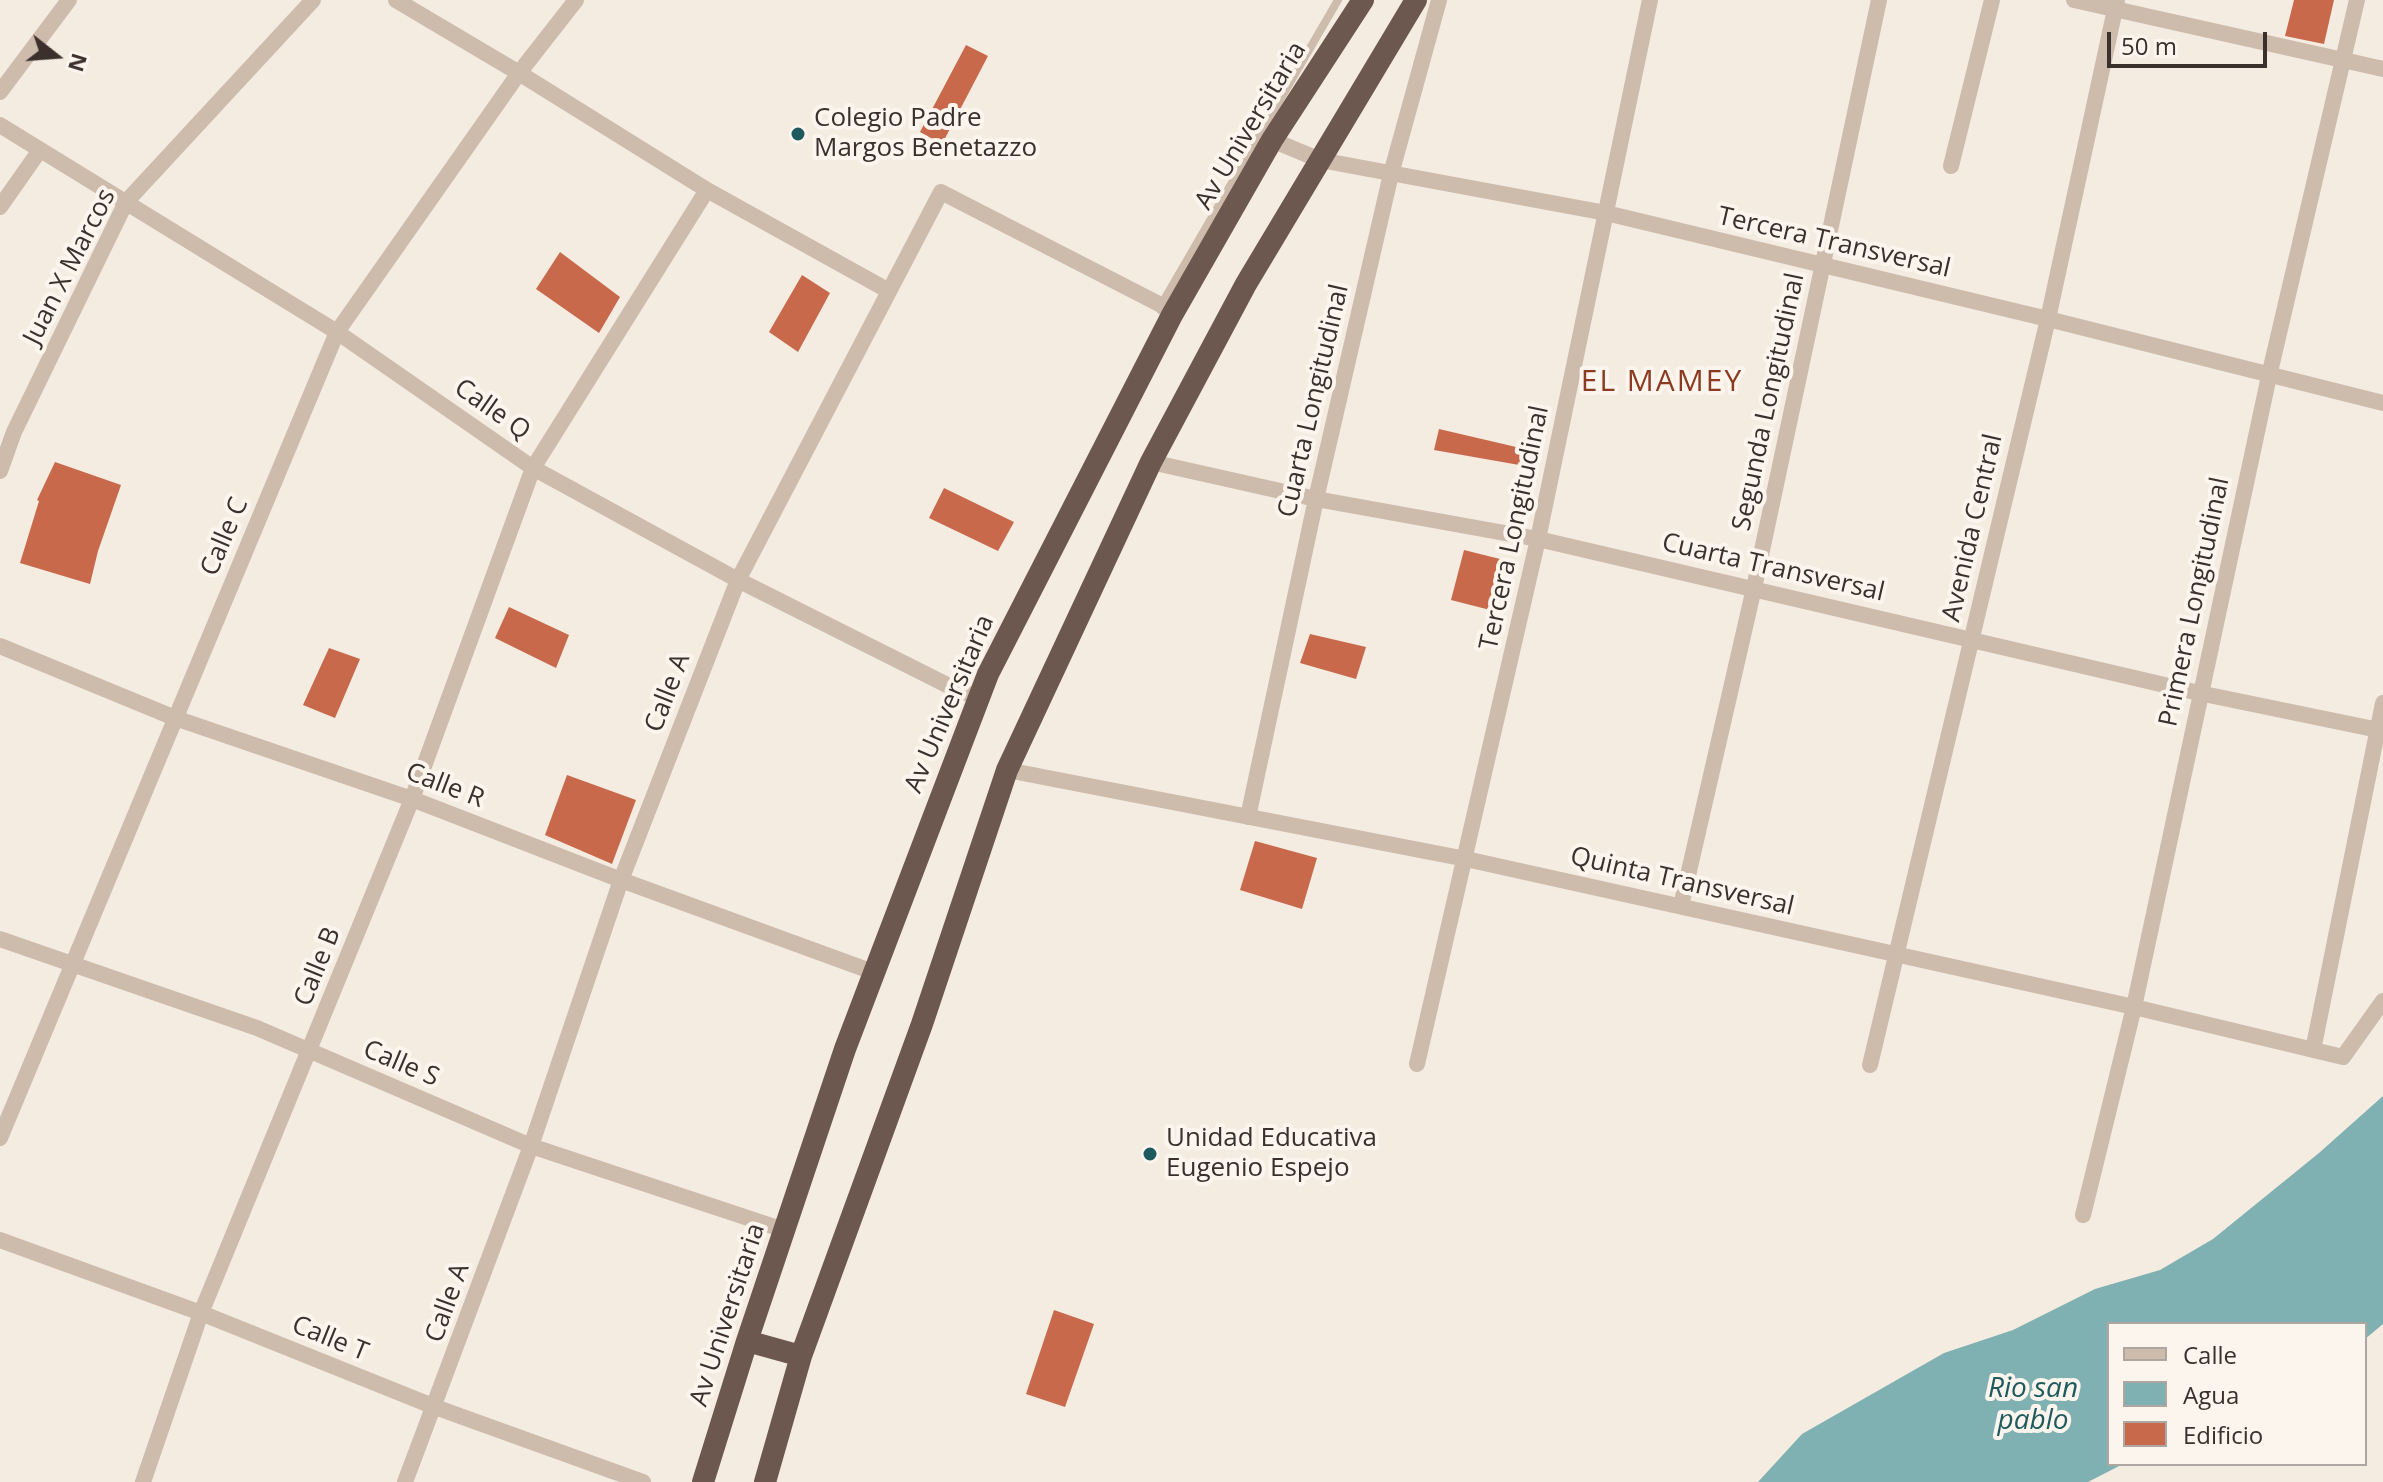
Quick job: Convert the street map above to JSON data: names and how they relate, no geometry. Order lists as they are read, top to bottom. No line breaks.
{"streets":{"highway":["Av Universitaria"],"street":["Tercera Transversal","Juan X Marcos","Cuarta Longitudinal","Segunda Longitudinal","Calle Q","Tercera Longitudinal","Avenida Central","Calle C","Cuarta Transversal","Primera Longitudinal","Calle A","Calle R","Quinta Transversal","Calle B","Calle S","Calle T"]},"crossings":[["Av Universitaria","Tercera Transversal"],["Av Universitaria","Calle Q"],["Av Universitaria","Calle A"],["Av Universitaria","Calle R"],["Av Universitaria","Calle S"],["Tercera Transversal","Cuarta Longitudinal"],["Tercera Transversal","Segunda Longitudinal"],["Tercera Transversal","Tercera Longitudinal"],["Tercera Transversal","Avenida Central"],["Tercera Transversal","Primera Longitudinal"],["Juan X Marcos","Calle Q"],["Cuarta Longitudinal","Cuarta Transversal"],["Cuarta Longitudinal","Quinta Transversal"],["Segunda Longitudinal","Cuarta Transversal"],["Segunda Longitudinal","Quinta Transversal"],["Calle Q","Calle C"],["Calle Q","Calle A"],["Calle Q","Calle B"],["Tercera Longitudinal","Cuarta Transversal"],["Tercera Longitudinal","Quinta Transversal"],["Avenida Central","Cuarta Transversal"],["Avenida Central","Quinta Transversal"],["Calle C","Calle R"],["Calle C","Calle S"],["Cuarta Transversal","Primera Longitudinal"],["Primera Longitudinal","Quinta Transversal"],["Calle A","Calle R"],["Calle A","Calle S"],["Calle A","Calle T"],["Calle R","Calle B"],["Calle B","Calle S"],["Calle B","Calle T"]],"districts":["EL MAMEY"],"water":["Rio san pablo"],"places":["Colegio Padre Margos Benetazzo","Unidad Educativa Eugenio Espejo"],"legend":["Calle","Agua","Edificio"],"scale_bar":"50 m","north":"right"}
